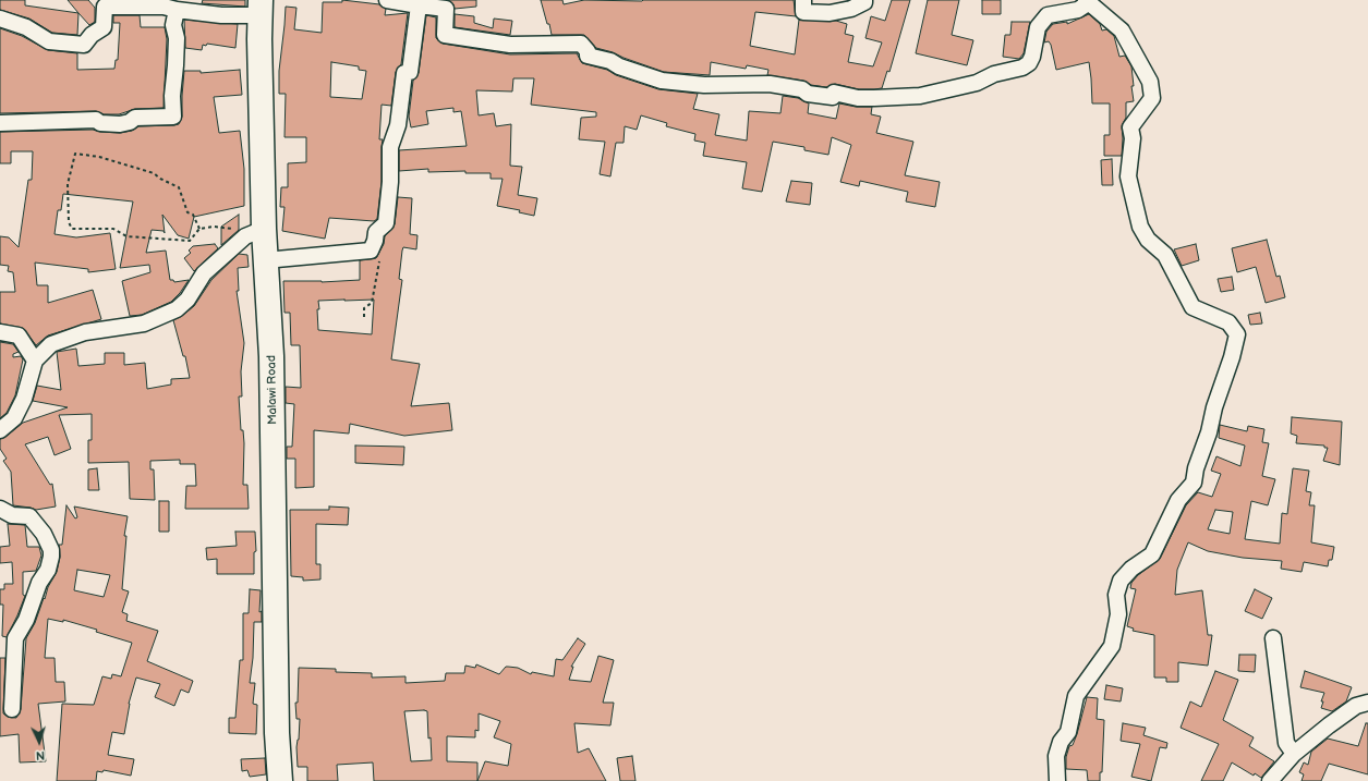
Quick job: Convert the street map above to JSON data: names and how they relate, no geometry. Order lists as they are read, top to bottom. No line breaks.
{"streets":{"main road":["Malawi Road"]},"north":"bottom"}
